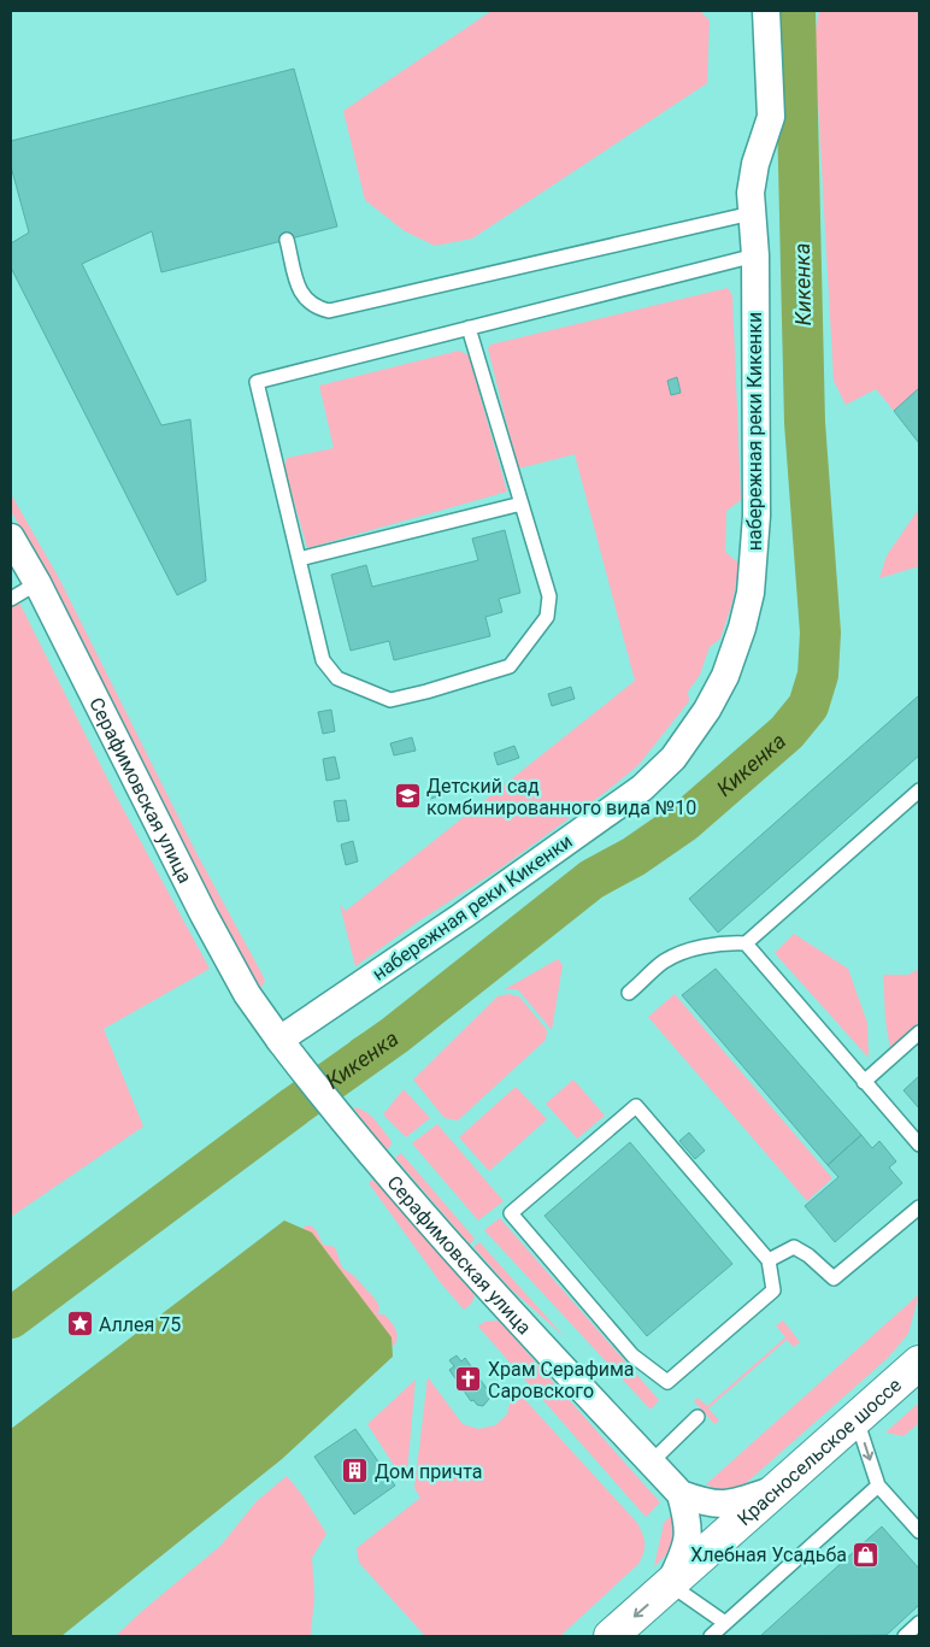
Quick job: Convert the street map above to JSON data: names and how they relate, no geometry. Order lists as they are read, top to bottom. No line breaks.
{"streets":{"main road":["Красносельское шоссе"],"street":["набережная реки Кикенки","Серафимовская улица"]},"crossings":[["набережная реки Кикенки","Серафимовская улица"],["Серафимовская улица","Красносельское шоссе"]],"water":["Кикенка"],"places":{"school or university":["Детский сад комбинированного вида №10"],"place":["Аллея 75"],"church":["Храм Серафима Саровского"],"building":["Дом причта"],"shop":["Хлебная Усадьба"]}}
